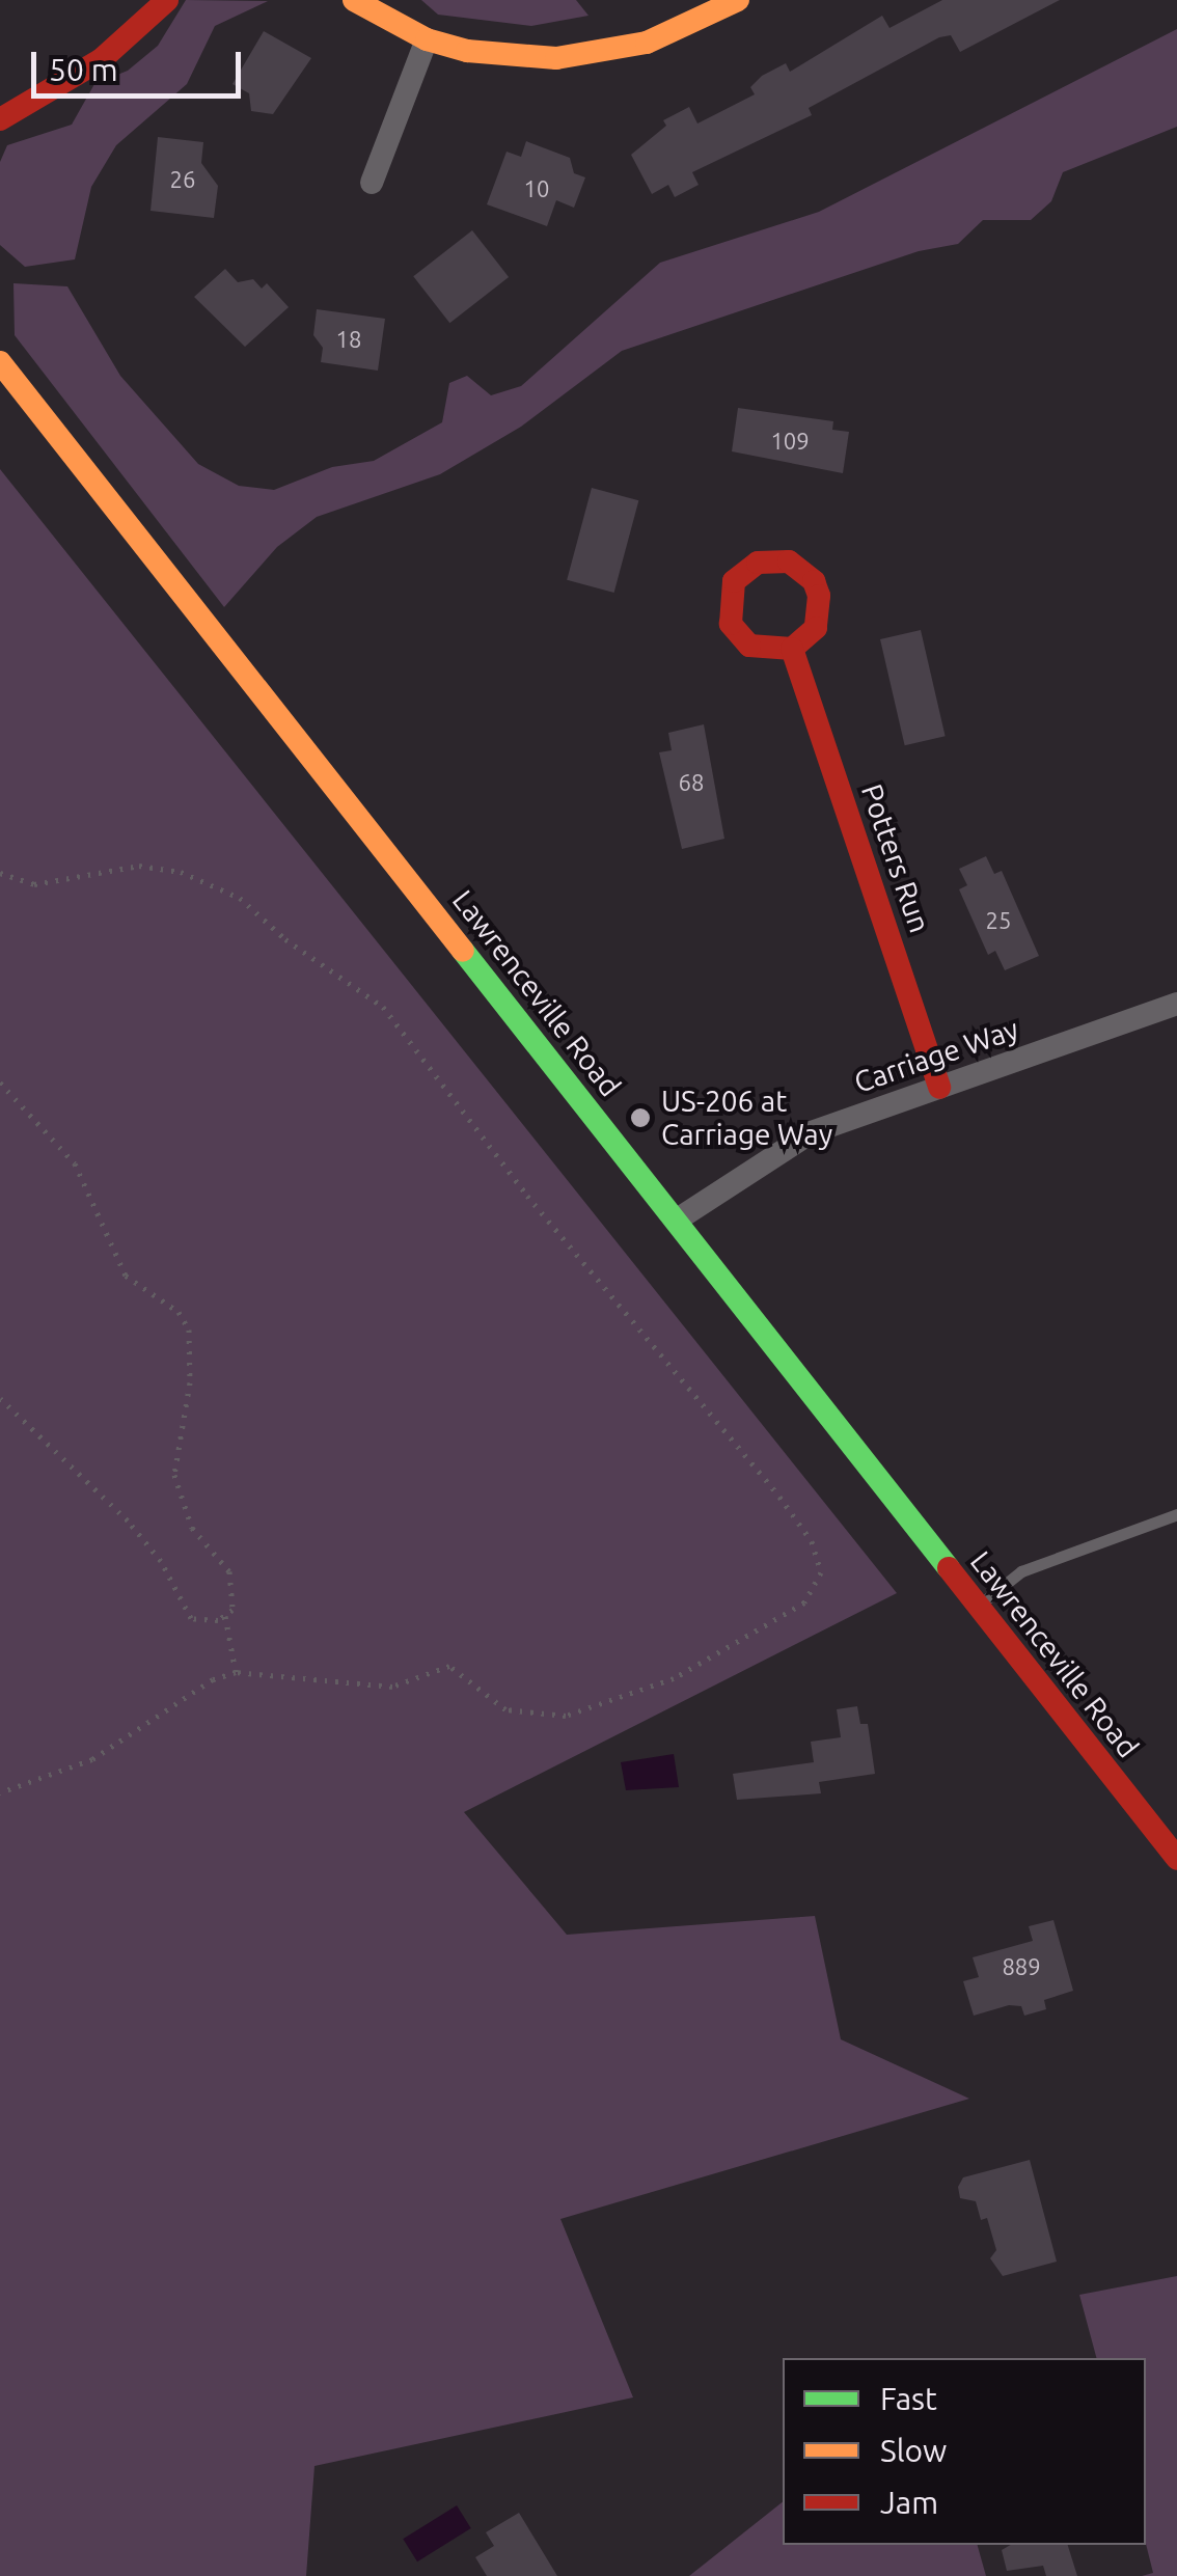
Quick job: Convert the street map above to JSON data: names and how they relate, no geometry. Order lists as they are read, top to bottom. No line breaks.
{"streets":{"main road":["Potters Run","Lawrenceville Road"],"street":["Carriage Way"]},"crossings":[["Potters Run","Carriage Way"],["Lawrenceville Road","Carriage Way"]],"places":["US-206 at Carriage Way"],"house_numbers":["26","10","18","109","68","25","889"],"legend":["Fast","Slow","Jam"],"scale_bar":"50 m"}
